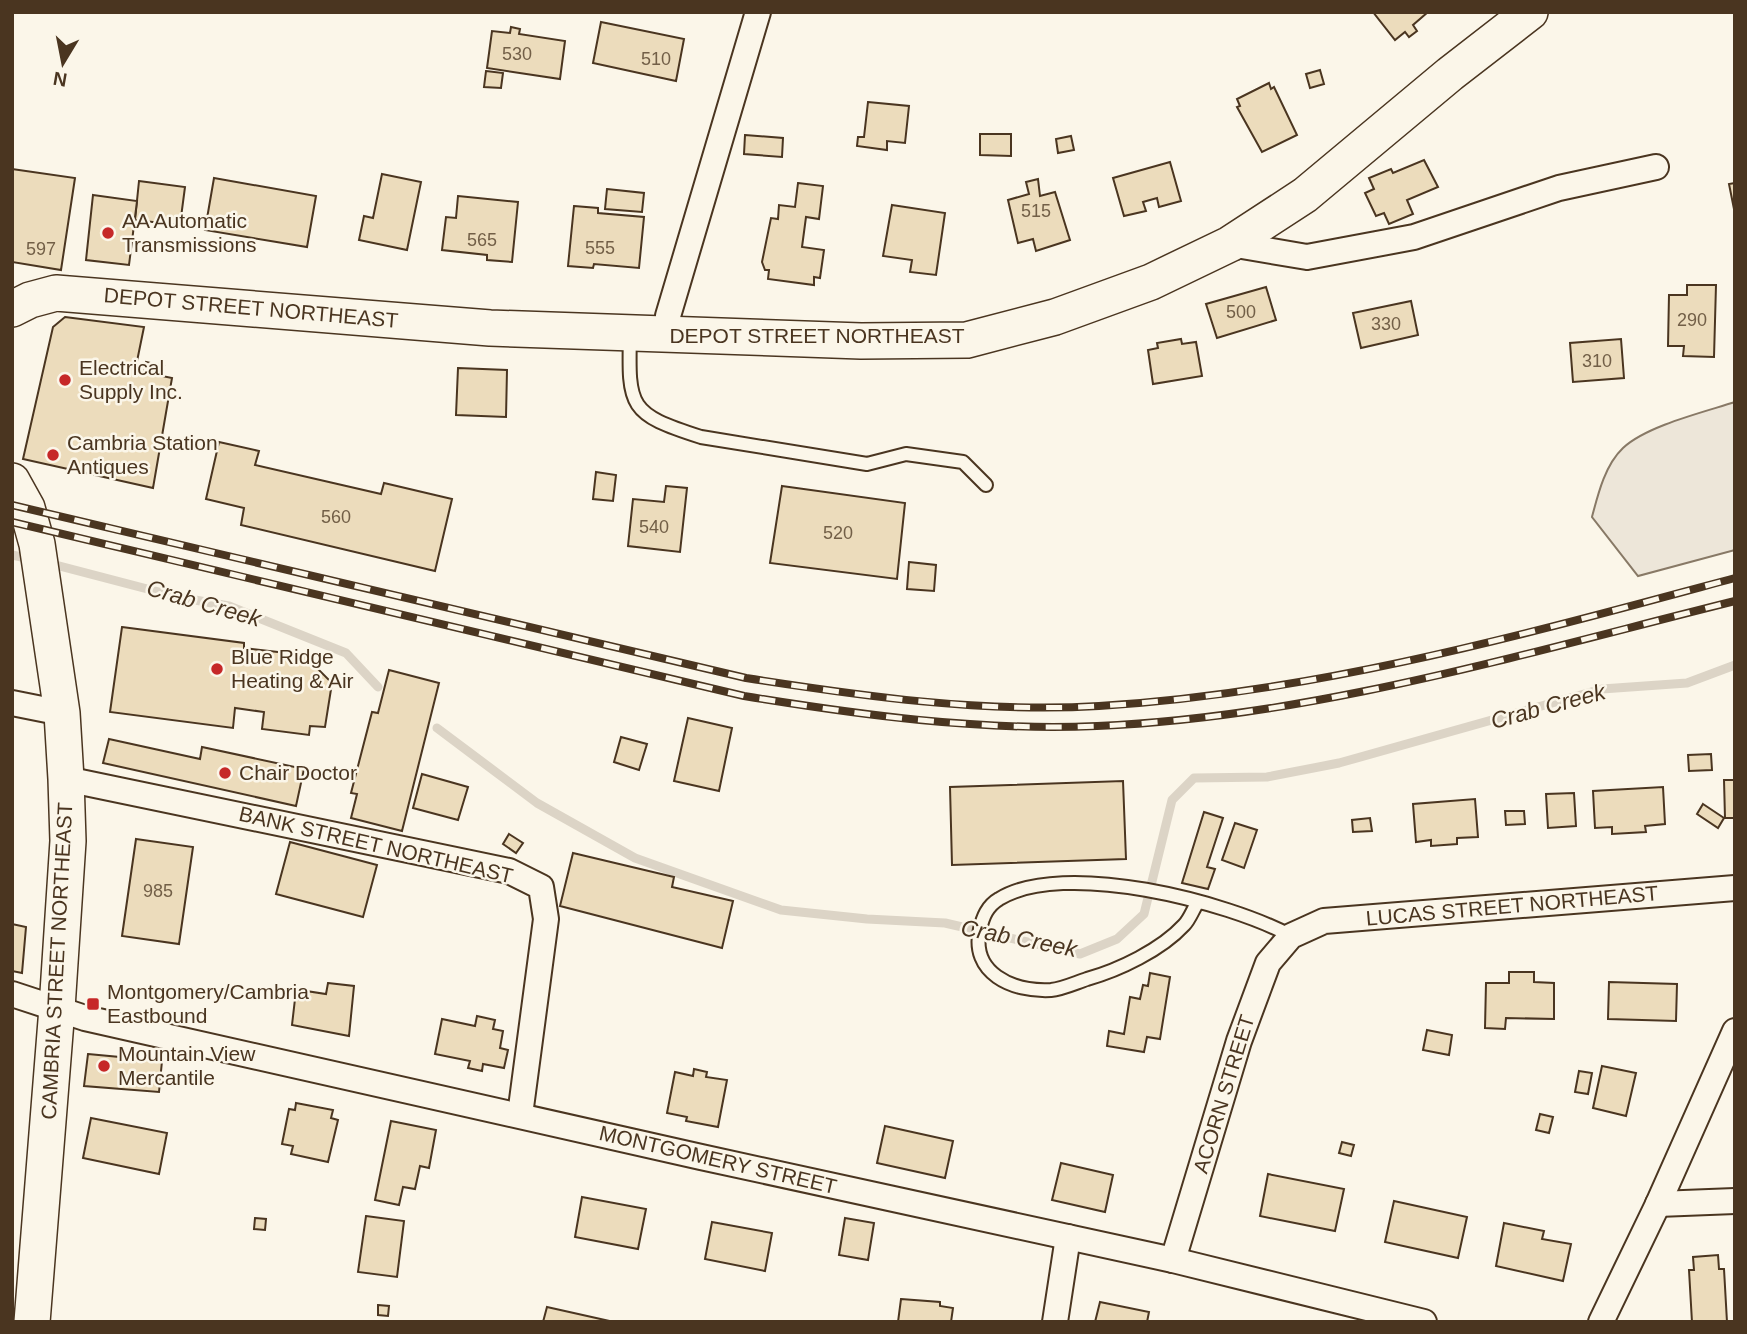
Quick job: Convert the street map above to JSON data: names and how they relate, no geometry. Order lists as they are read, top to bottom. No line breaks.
{"streets":{"street":["DEPOT STREET NORTHEAST","BANK STREET NORTHEAST","LUCAS STREET NORTHEAST","CAMBRIA STREET NORTHEAST","ACORN STREET","MONTGOMERY STREET"]},"crossings":[["BANK STREET NORTHEAST","CAMBRIA STREET NORTHEAST"],["BANK STREET NORTHEAST","MONTGOMERY STREET"],["LUCAS STREET NORTHEAST","ACORN STREET"],["CAMBRIA STREET NORTHEAST","MONTGOMERY STREET"],["ACORN STREET","MONTGOMERY STREET"]],"water":["Crab Creek"],"places":{"other":["AA Automatic Transmissions","Electrical Supply Inc.","Cambria Station Antiques","Blue Ridge Heating & Air","Chair Doctor","Mountain View Mercantile"],"transit":["Montgomery/Cambria Eastbound"]},"house_numbers":["530","510","515","565","555","597","500","290","330","310","560","540","520","985"],"north":"bottom"}
